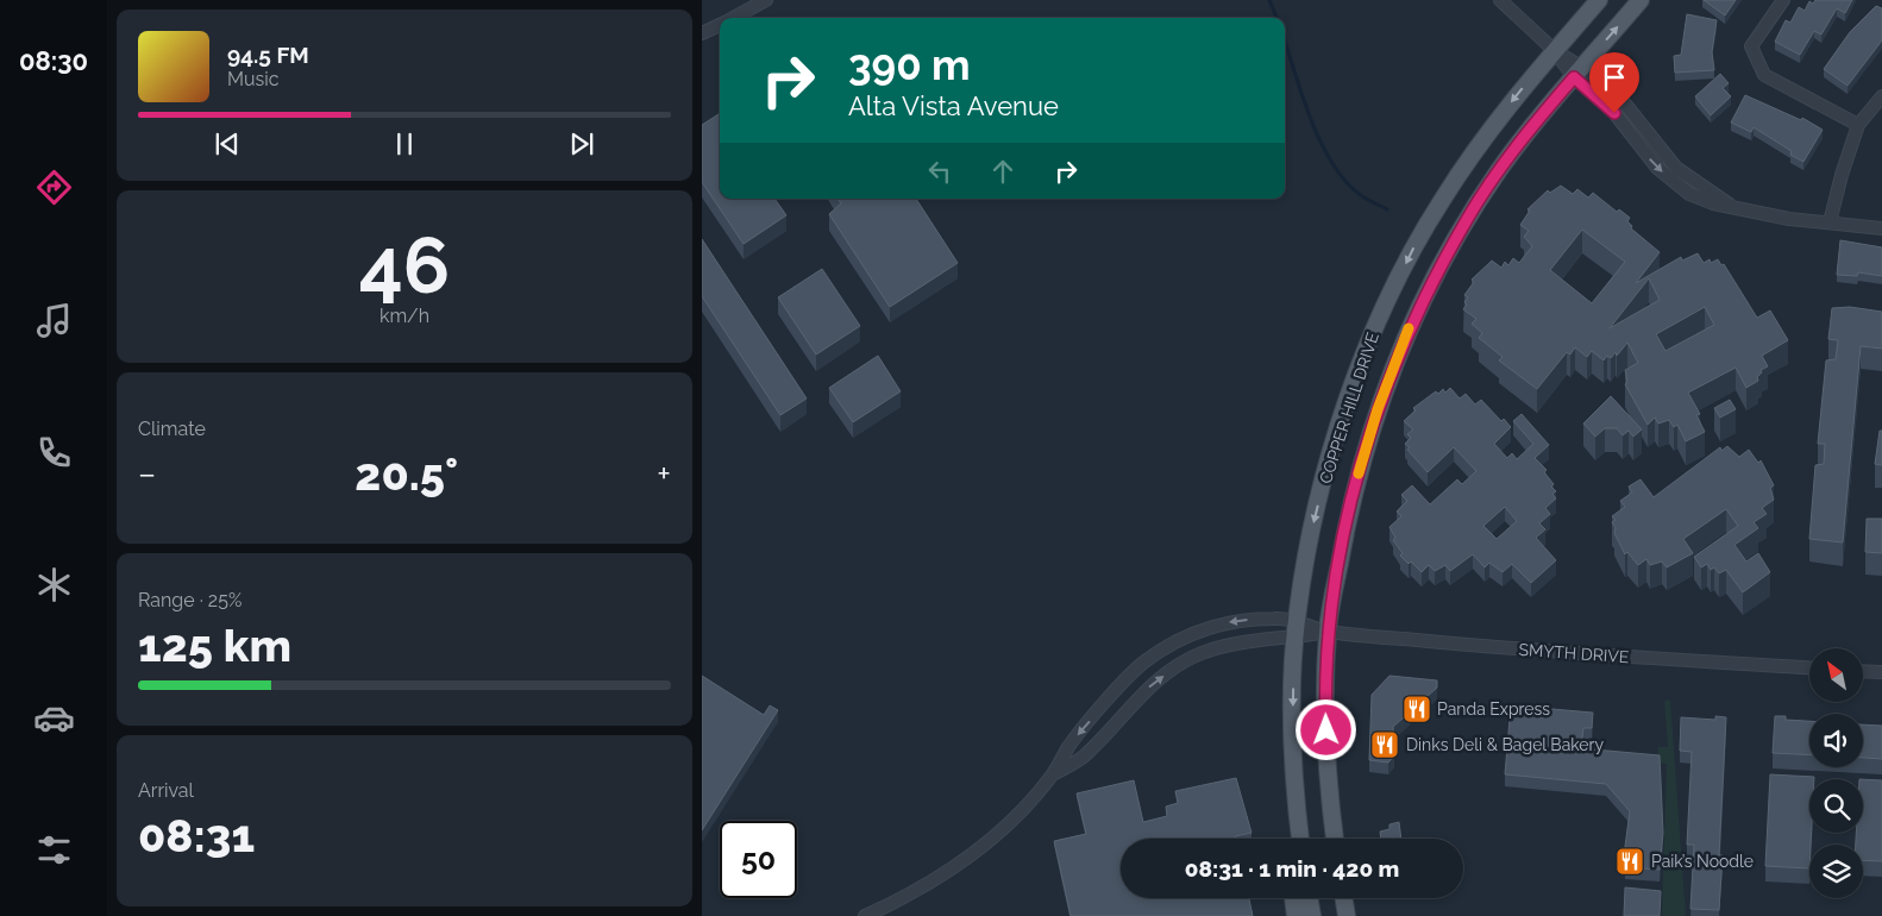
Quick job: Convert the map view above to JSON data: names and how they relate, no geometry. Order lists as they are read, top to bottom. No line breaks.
{"streets":{"main road":["COPPER HILL DRIVE"],"street":["SMYTH DRIVE"]},"crossings":[["COPPER HILL DRIVE","SMYTH DRIVE"]],"places":{"restaurant":["Panda Express","Dinks Deli & Bagel Bakery","Paik’s Noodle"]},"north":"top left","page":{"tabs":"08:30","turn":["390 m","Alta Vista Avenue"],"song":["94.5 FM","Music"],"tile":[["46","km/h"],"Climate",["Range · 25%","125 km"],["Arrival","08:31"]],"heat":["−","20.5°","+"],"limit":"50","trip":"08:31 · 1 min · 420 m"}}
